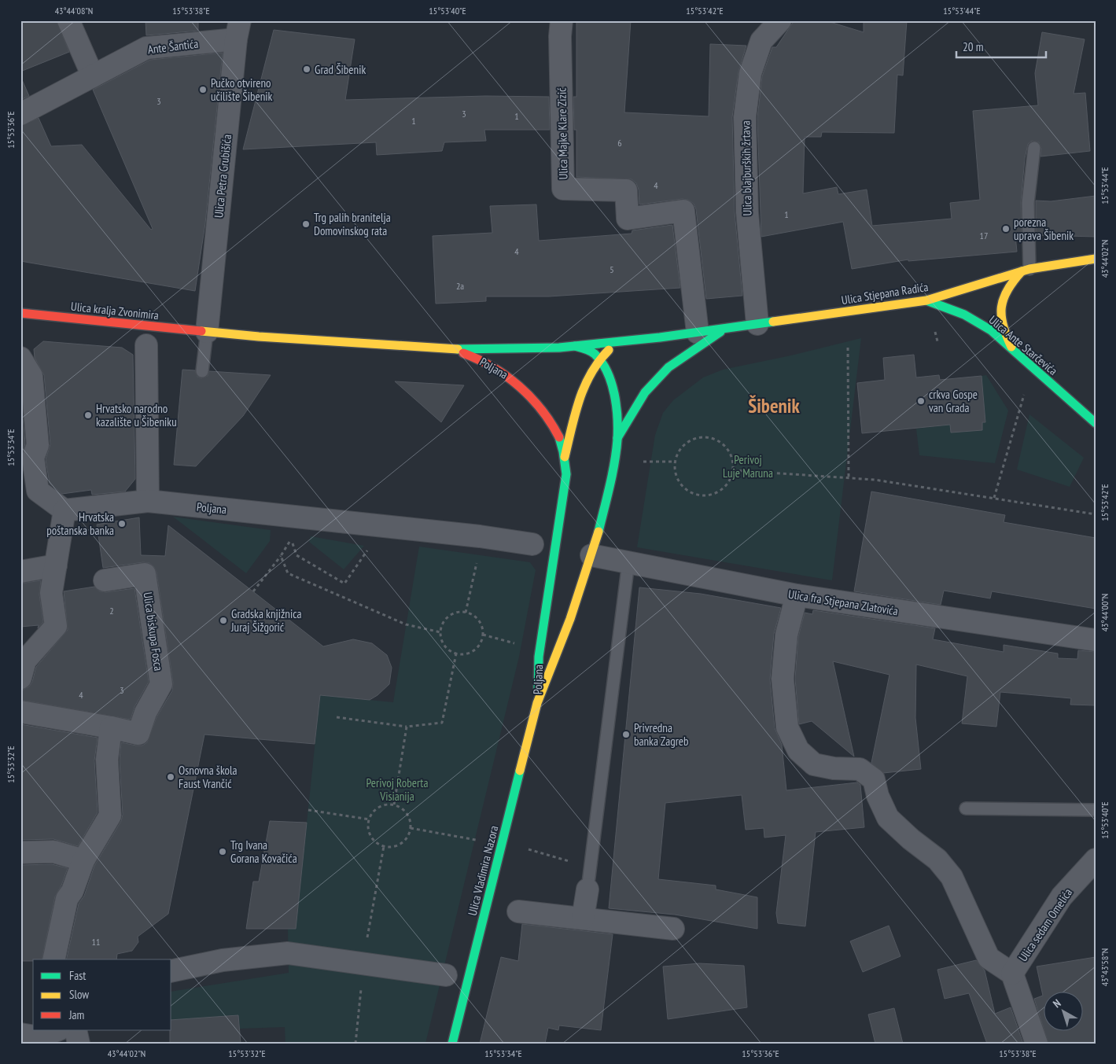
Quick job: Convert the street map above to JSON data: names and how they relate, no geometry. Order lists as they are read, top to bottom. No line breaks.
{"streets":{"main road":["Ulica Stjepana Radića","Ulica kralja Zvonimira","Ulica Ante Starčevića","Poljana","Ulica Vladimira Nazora"],"street":["Ante Šantića","Ulica Majke Klare Zizić","Ulica blajburških žrtava","Ulica Petra Grubišića","Ulica fra Stjepana Zlatovića","Ulica biskupa Fosca","Ulica sedam Omelića"]},"crossings":[["Ante Šantića","Ulica Petra Grubišića"],["Ulica Majke Klare Zizić","Ulica Stjepana Radića"],["Ulica Majke Klare Zizić","Poljana"],["Ulica blajburških žrtava","Ulica Stjepana Radića"],["Ulica Petra Grubišića","Ulica kralja Zvonimira"],["Ulica Petra Grubišića","Poljana"],["Ulica Stjepana Radića","Ulica Ante Starčevića"],["Ulica Stjepana Radića","Poljana"],["Ulica kralja Zvonimira","Poljana"],["Poljana","Ulica fra Stjepana Zlatovića"],["Poljana","Ulica Vladimira Nazora"]],"districts":["Šibenik"],"parks":["Perivoj Luje Maruna","Perivoj Roberta Visianija"],"places":["Grad Šibenik","Pučko otvireno učilište Šibenik","Trg palih branitelja Domovinskog rata","porezna uprava Šibenik","crkva Gospe van Grada","Hrvatsko narodno kazalište u Šibeniku","Hrvatska poštanska banka","Gradska knjižnica Juraj Šižgorić","Privredna banka Zagreb","Osnovna škola Faust Vrančić","Trg Ivana Gorana Kovačića"],"house_numbers":["3","3","1","1","6","4","1","17","4","5","2a","2","3","4","11"],"legend":["Fast","Slow","Jam"],"scale_bar":"20 m","north":"top left","coordinates":["43°44'08\"N","15°53'38\"E","15°53'40\"E","15°53'42\"E","15°53'44\"E","15°53'36\"E","43°44'02\"N","15°53'34\"E","43°44'00\"N","15°53'32\"E","43°43'58\"N"]}
